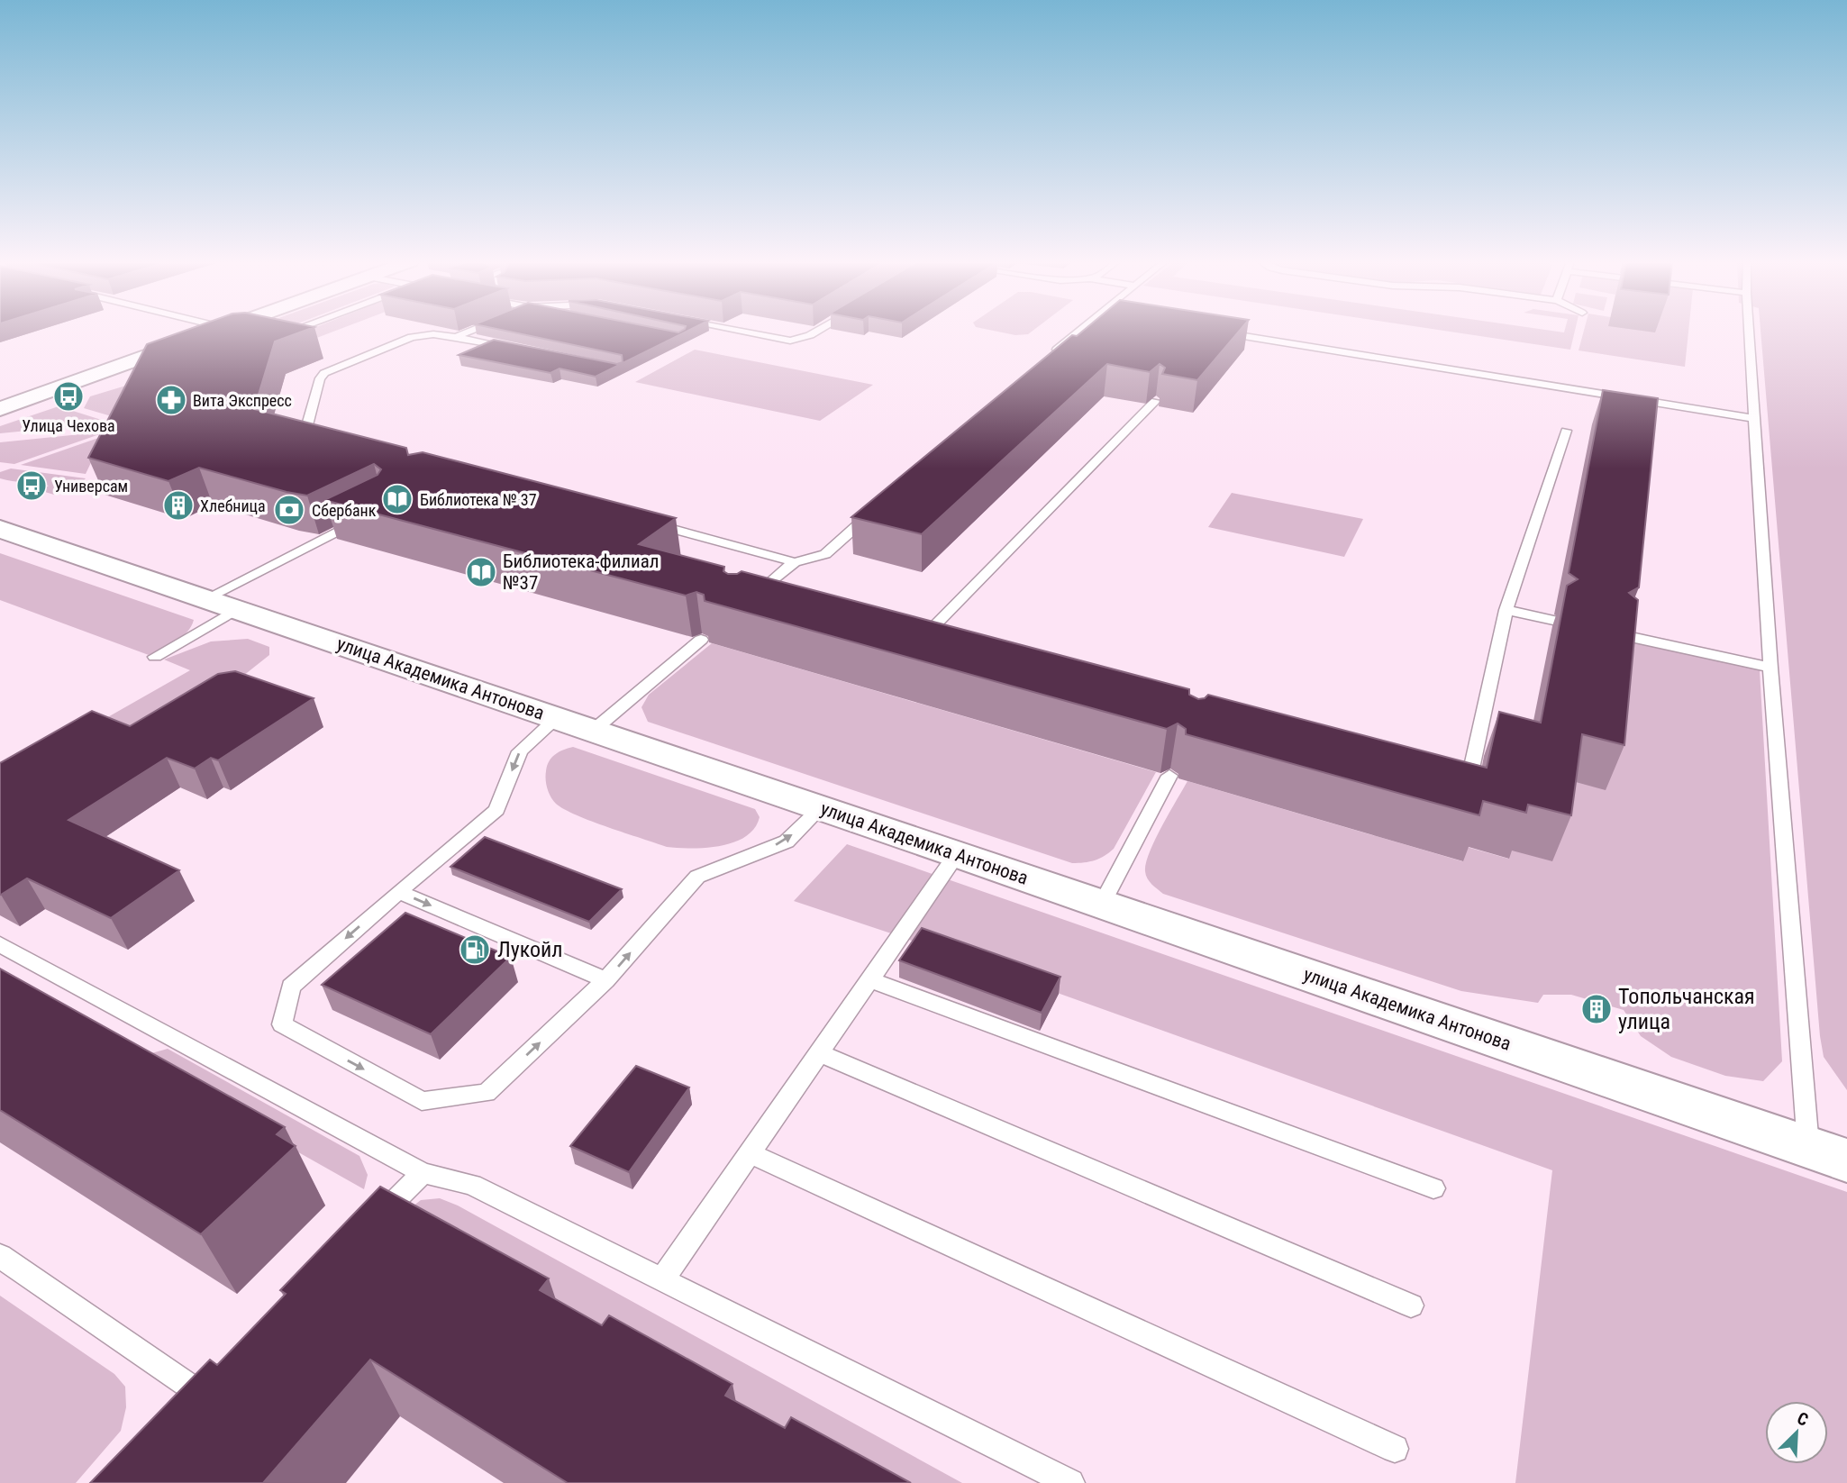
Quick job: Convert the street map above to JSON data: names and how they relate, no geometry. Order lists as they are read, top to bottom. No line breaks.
{"streets":{"main road":["улица Академика Антонова"]},"places":{"bus stop":["Улица Чехова","Универсам"],"pharmacy":["Вита Экспресс"],"library":["Библиотека № 37","Библиотека-филиал №37"],"building":["Хлебница","Топольчанская улица"],"bank":["Сбербанк"],"fuel station":["Лукойл"]},"north":"top right"}
